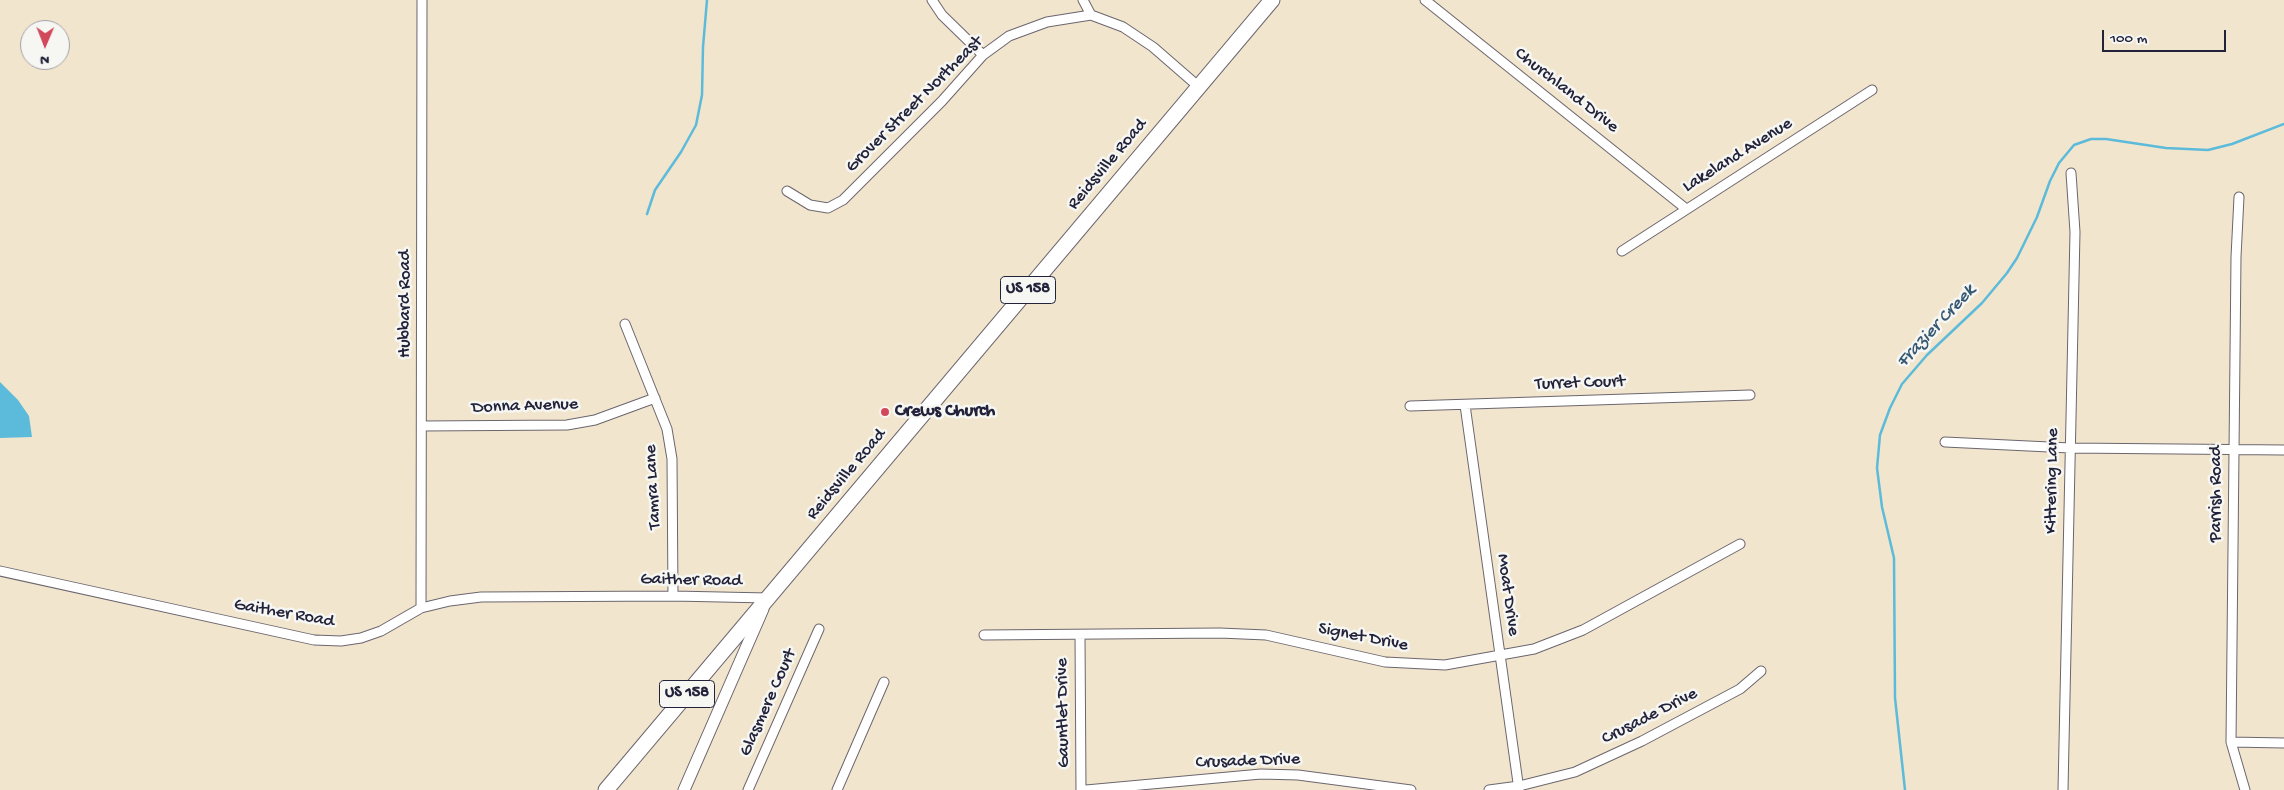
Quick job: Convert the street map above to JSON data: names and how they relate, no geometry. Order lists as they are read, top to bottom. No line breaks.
{"streets":{"highway":["Reidsville Road","US 158"],"street":["Churchland Drive","Grover Street Northeast","Lakeland Avenue","Hubbard Road","Turret Court","Donna Avenue","Kittering Lane","Tamra Lane","Parrish Road","Gaither Road","Moat Drive","Signet Drive","Glasmere Court","Gauntlet Drive","Crusade Drive"]},"crossings":[["Churchland Drive","Lakeland Avenue"],["Grover Street Northeast","Reidsville Road"],["Reidsville Road","Gaither Road"],["Hubbard Road","Donna Avenue"],["Hubbard Road","Gaither Road"],["Turret Court","Moat Drive"],["Donna Avenue","Tamra Lane"],["Tamra Lane","Gaither Road"],["Moat Drive","Signet Drive"],["Moat Drive","Crusade Drive"],["Signet Drive","Gauntlet Drive"]],"water":["Frazier Creek"],"places":["Crews Church"],"scale_bar":"100 m","north":"bottom"}
